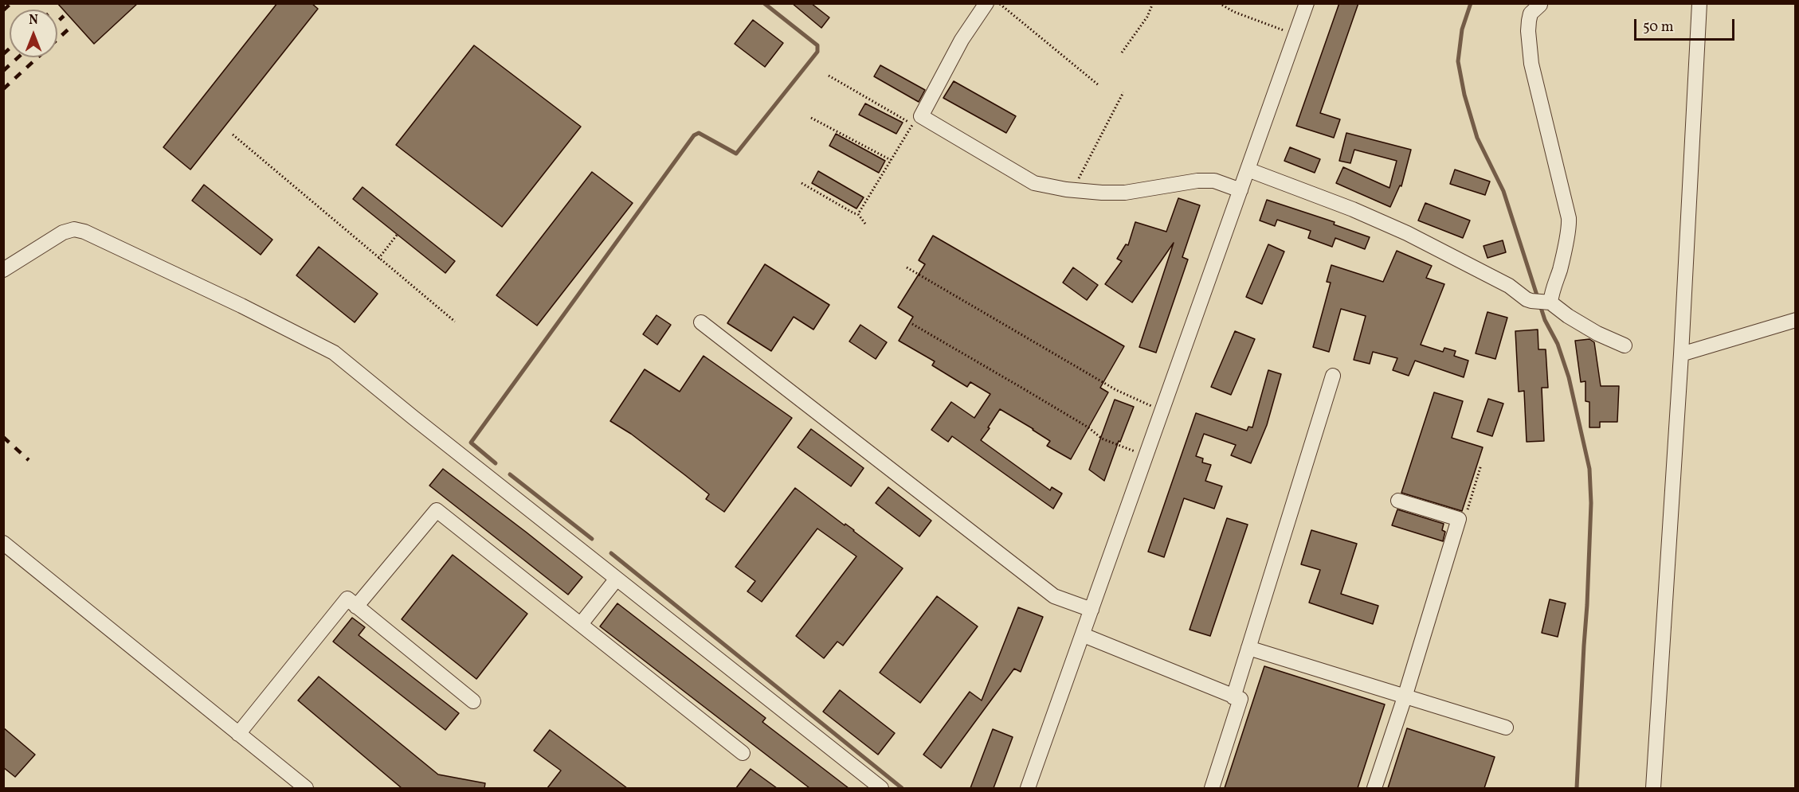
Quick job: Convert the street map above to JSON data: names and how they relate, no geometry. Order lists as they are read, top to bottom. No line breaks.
{"scale_bar":"50 m","north":"top"}
